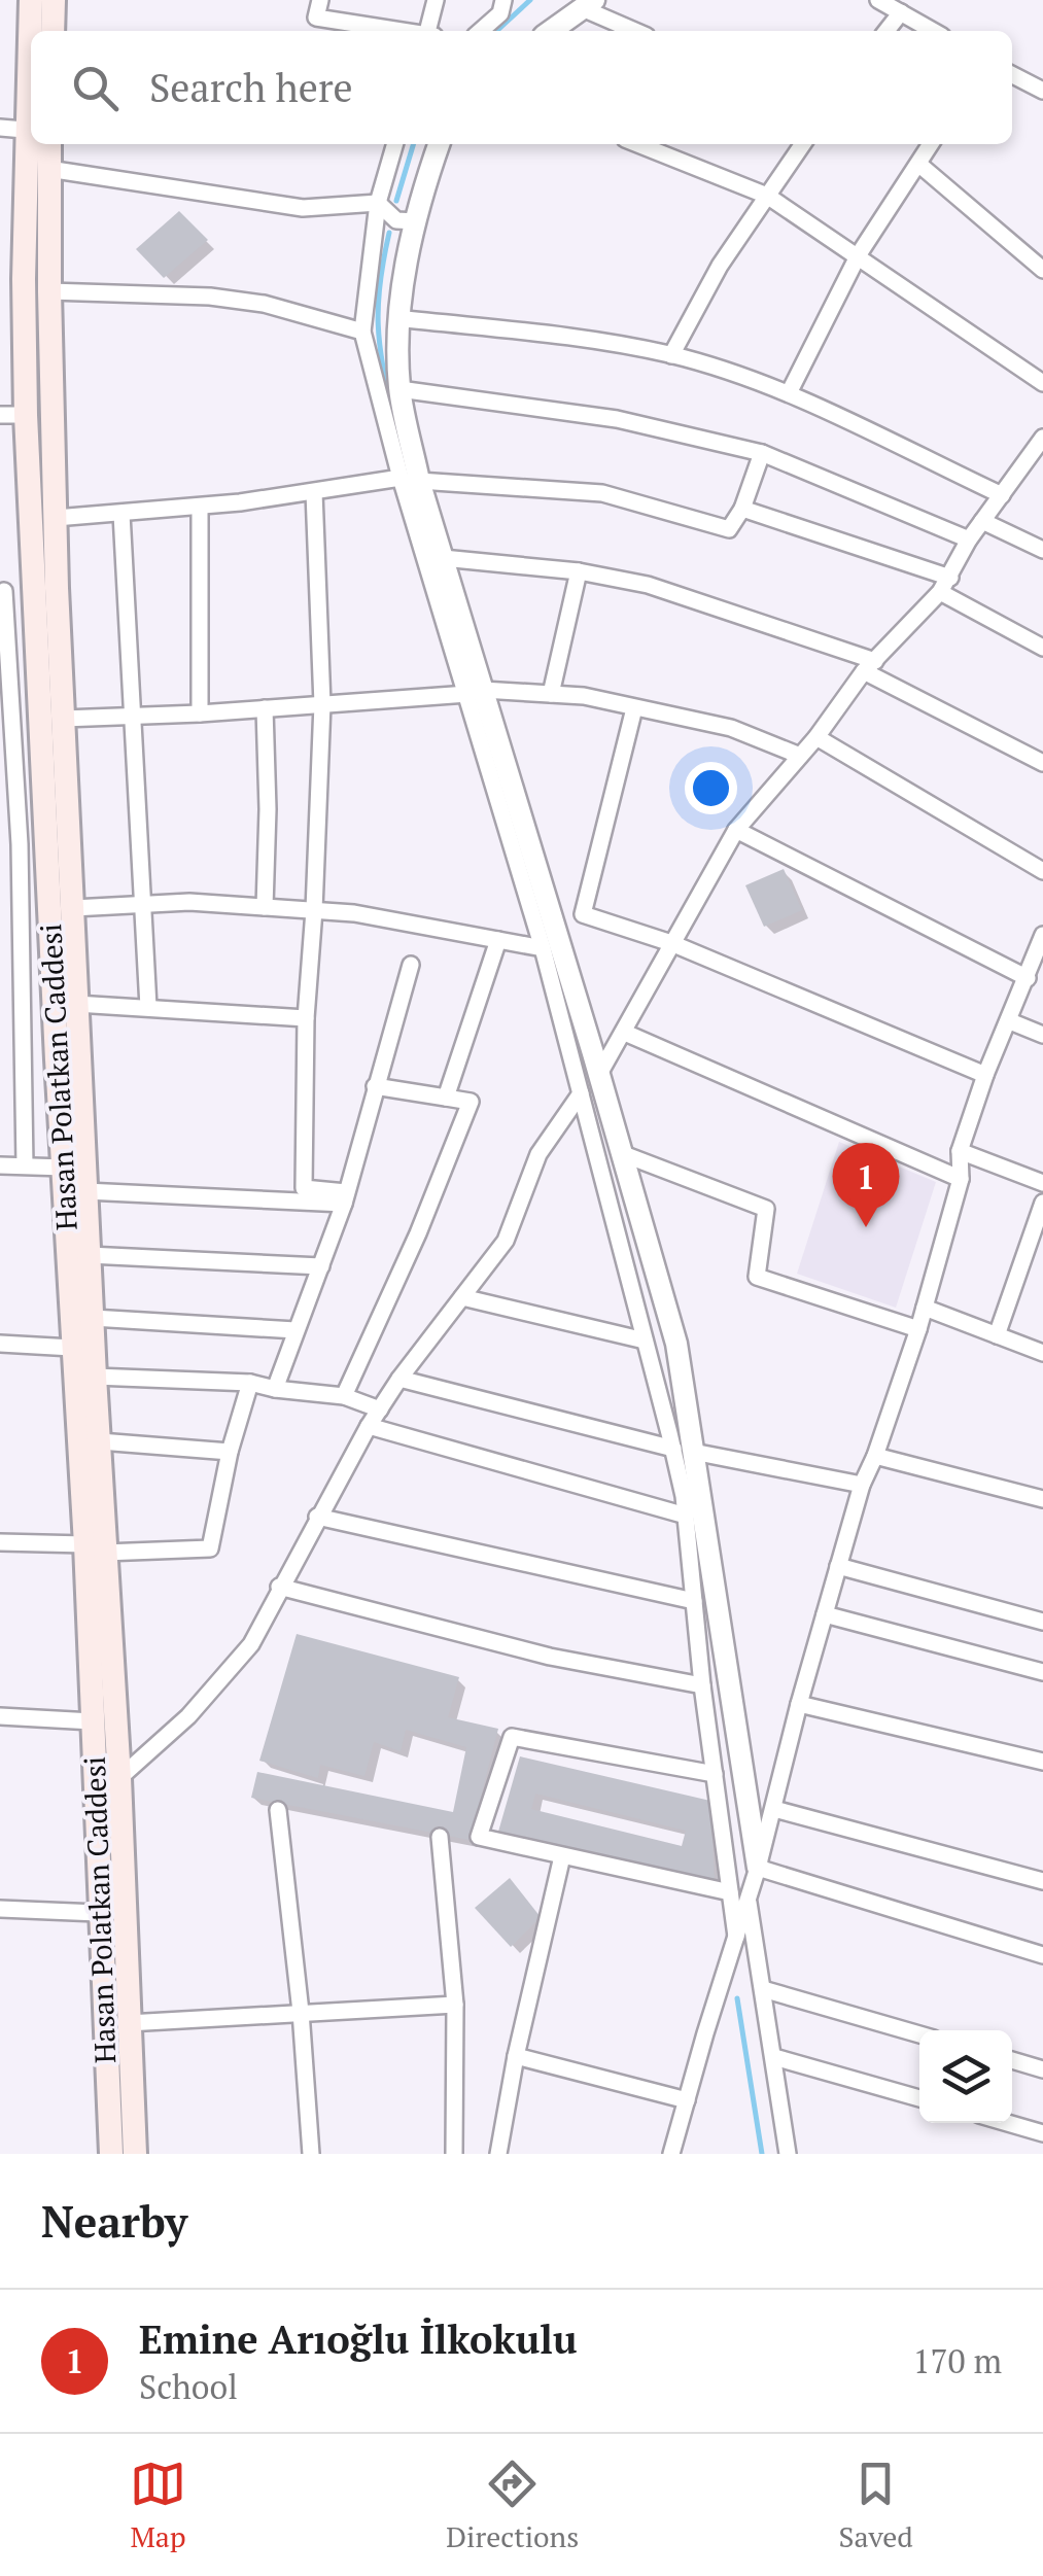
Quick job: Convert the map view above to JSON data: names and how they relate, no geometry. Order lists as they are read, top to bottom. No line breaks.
{"streets":{"main road":["Hasan Polatkan Caddesi"]},"page":{"search":"Search here","pins":"1","heading":"Nearby","list":[{"mark":"1","name":"Emine Arıoğlu İlkokulu","note":"School","value":"170 m"}],"nav":["Map","Directions","Saved"]}}
